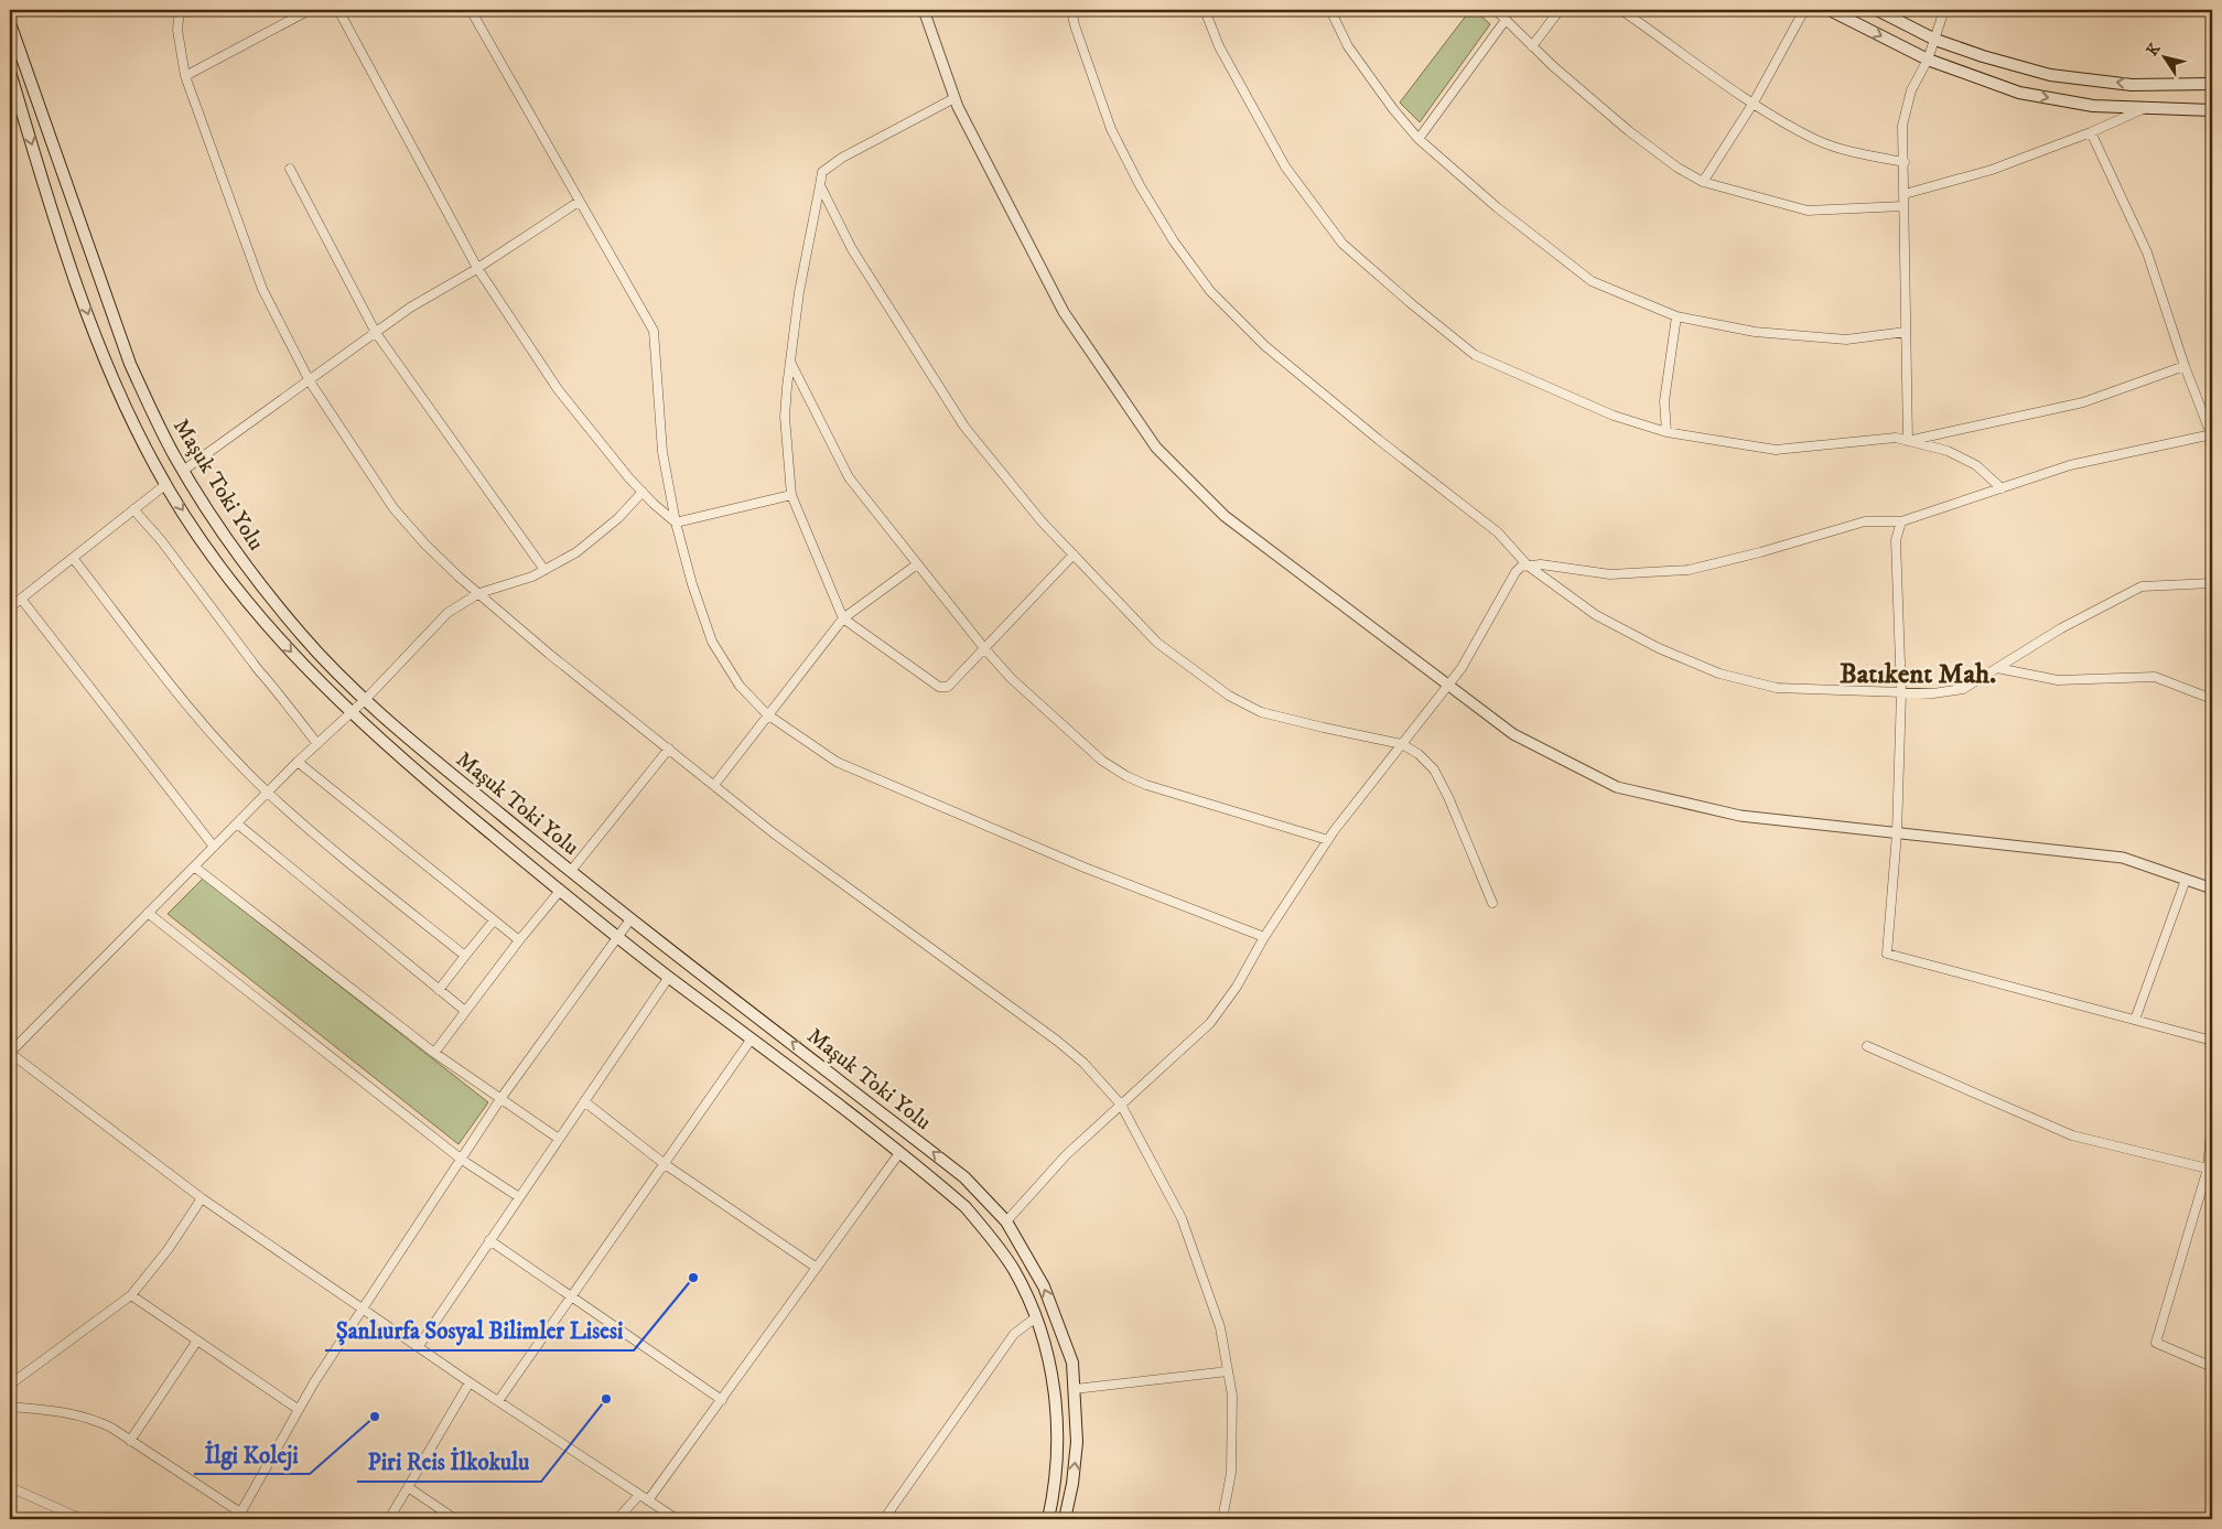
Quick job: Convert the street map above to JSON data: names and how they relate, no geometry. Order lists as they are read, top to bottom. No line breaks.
{"streets":{"main road":["Maşuk Toki Yolu"]},"districts":["Batıkent Mah."],"places":["Şanlıurfa Sosyal Bilimler Lisesi","Piri Reis İlkokulu","İlgi Koleji"],"north":"top left"}
